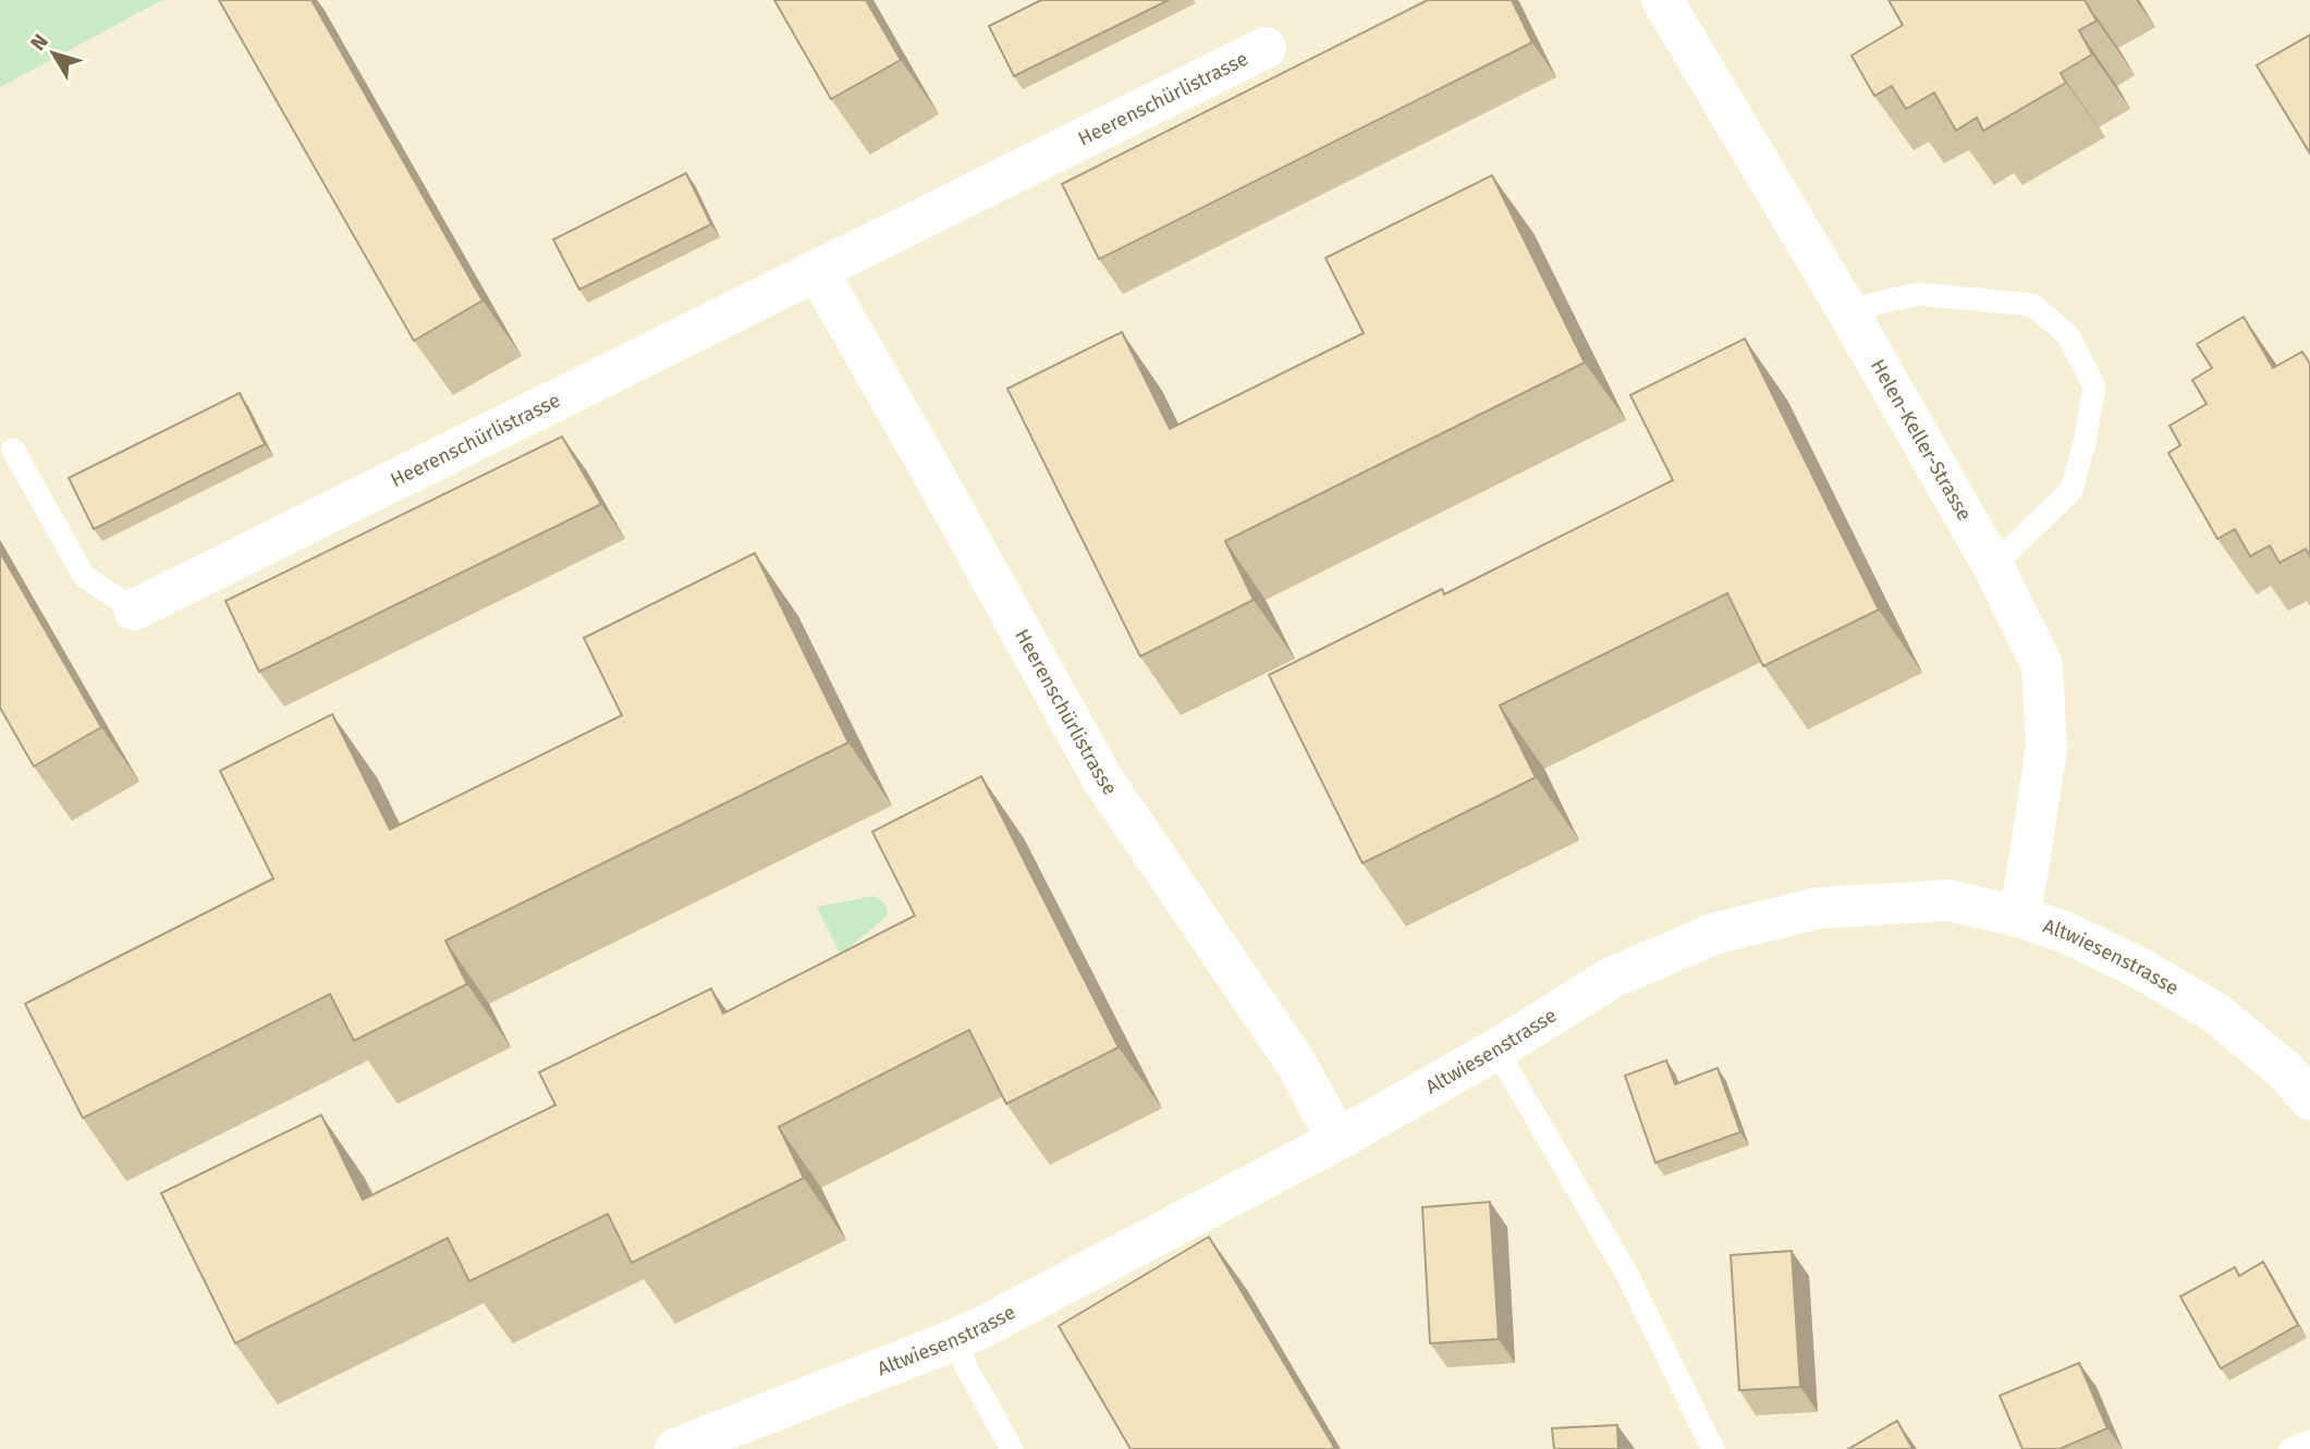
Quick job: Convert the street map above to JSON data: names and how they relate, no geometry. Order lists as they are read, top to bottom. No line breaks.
{"streets":{"street":["Heerenschürlistrasse","Helen-Keller-Strasse","Altwiesenstrasse"]},"crossings":[["Heerenschürlistrasse","Altwiesenstrasse"],["Helen-Keller-Strasse","Altwiesenstrasse"]],"north":"top left"}
